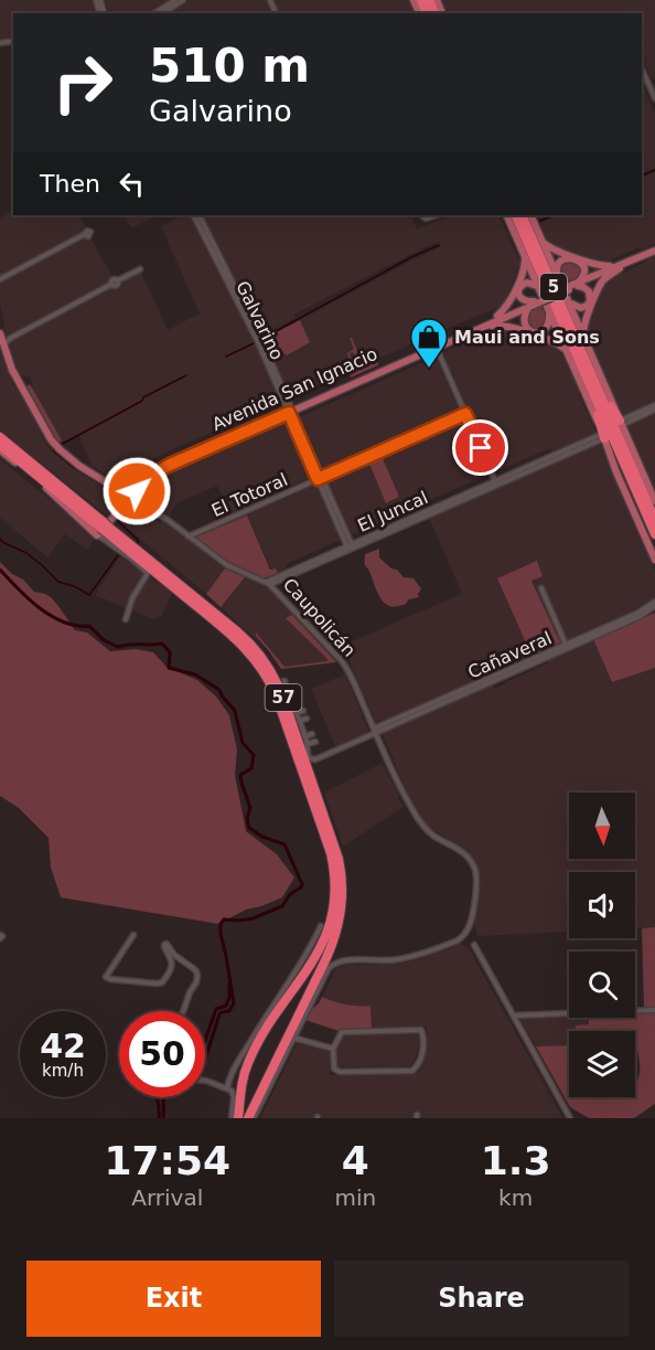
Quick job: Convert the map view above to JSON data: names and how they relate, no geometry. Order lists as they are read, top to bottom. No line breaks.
{"streets":{"highway":["5","57"],"main road":["Avenida San Ignacio","Caupolicán"],"street":["Galvarino","El Totoral","El Juncal","Cañaveral"]},"crossings":[["Galvarino","Avenida San Ignacio"],["Galvarino","El Totoral"],["Galvarino","El Juncal"],["Avenida San Ignacio","Caupolicán"],["Avenida San Ignacio","57"],["El Totoral","Caupolicán"],["El Juncal","Caupolicán"],["Caupolicán","Cañaveral"],["Caupolicán","57"]],"places":{"shop":["Maui and Sons"]},"north":"bottom","page":{"turn":["510 m","Galvarino"],"then":"Then","speed":"42 km/h","limit":"50","eta":["17:54","Arrival","4","min","1.3","km"],"buttons":["Exit","Share"]}}
